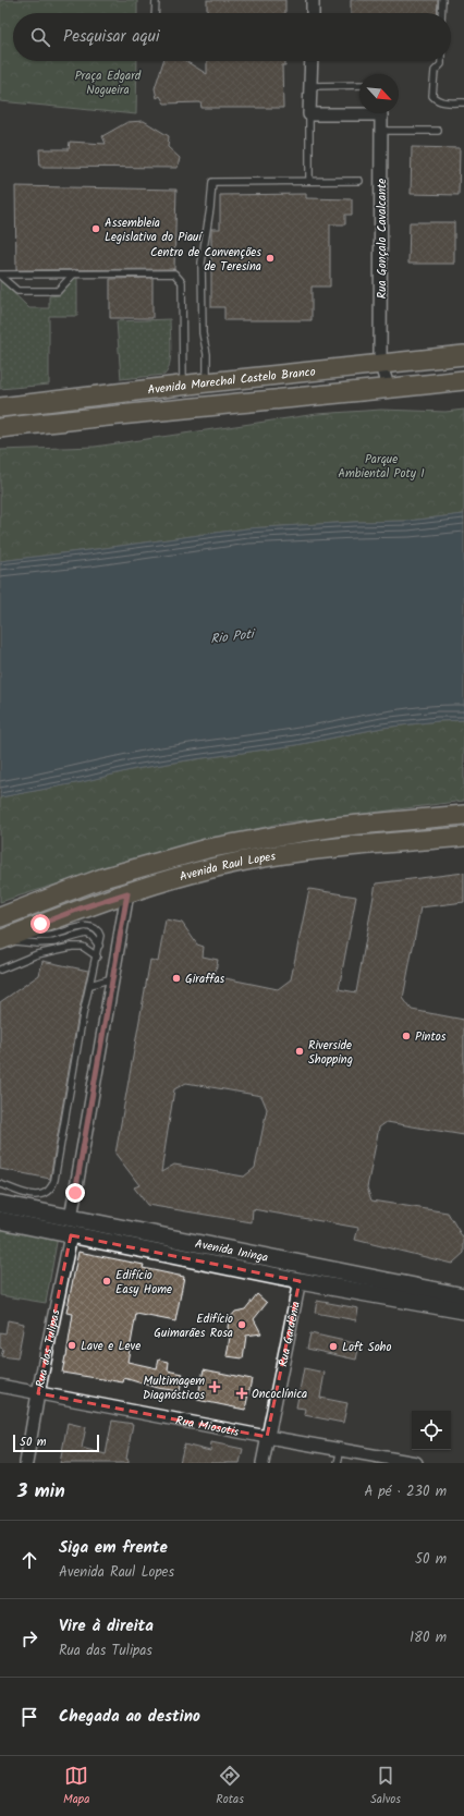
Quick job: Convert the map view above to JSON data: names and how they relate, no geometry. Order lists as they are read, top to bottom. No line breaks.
{"streets":{"main road":["Avenida Marechal Castelo Branco","Avenida Raul Lopes","Avenida Ininga"],"street":["Rua Gonçalo Cavalcante","Rua Gardênia","Rua das Tulipas","Rua Miosotis"]},"crossings":[["Rua Gonçalo Cavalcante","Avenida Marechal Castelo Branco"],["Avenida Ininga","Rua Gardênia"],["Avenida Ininga","Rua das Tulipas"],["Rua Gardênia","Rua Miosotis"],["Rua das Tulipas","Rua Miosotis"]],"water":["Rio Poti"],"parks":["Praça Edgard Nogueira","Parque Ambiental Poty I"],"places":{"other":["Assembleia Legislativa do Piauí","Centro de Convenções de Teresina","Giraffas","Pintos","Riverside Shopping","Edifício Easy Home","Edifício Guimarães Rosa","Lave e Leve","Loft Soho"],"health":["Multimagem Diagnósticos","Oncoclínica"]},"scale_bar":"50 m","north":"bottom right","page":{"search":"Pesquisar aqui","scale":"50 m","heading":["3 min","A pé · 230 m"],"list":[["Siga em frente","Avenida Raul Lopes","50 m"],["Vire à direita","Rua das Tulipas","180 m"],"Chegada ao destino"],"nav":["Mapa","Rotas","Salvos"]}}
